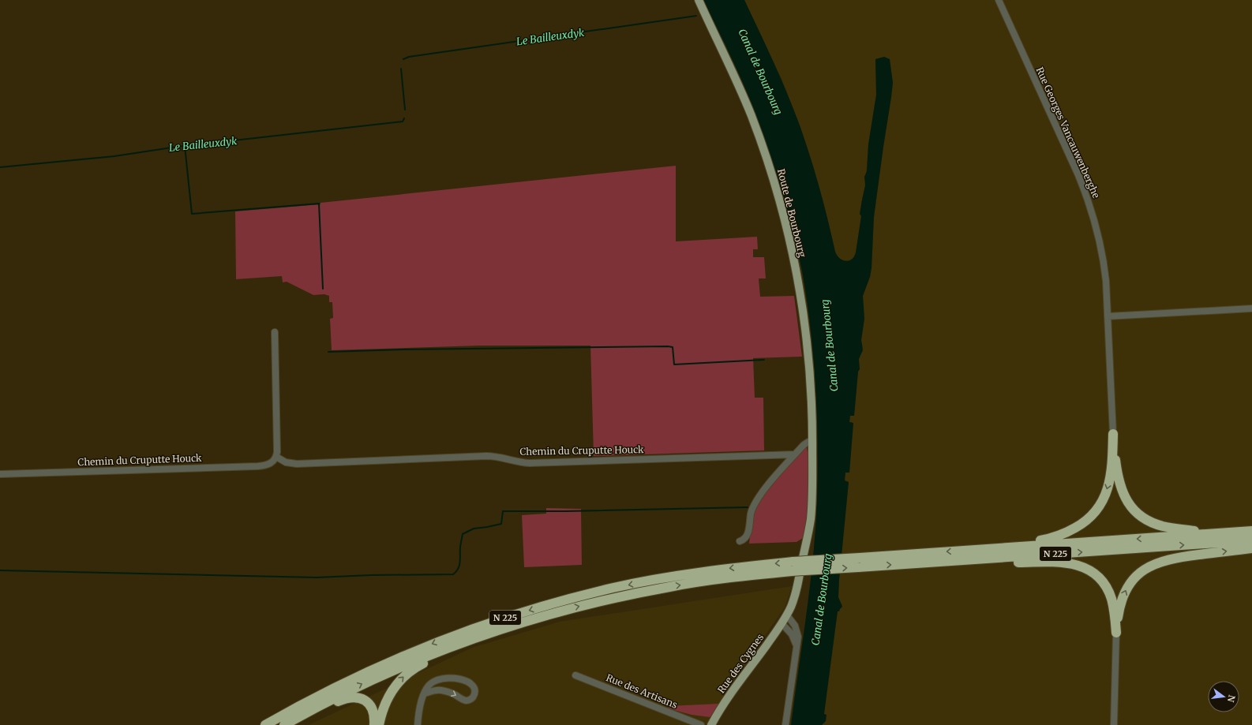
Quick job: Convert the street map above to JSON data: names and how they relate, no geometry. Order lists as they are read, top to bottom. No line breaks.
{"streets":{"highway":["N 225"],"main road":["Route de Bourbourg","Rue des Cygnes"],"street":["Rue Georges Vancauwenberghe","Chemin du Cruputte Houck","Rue des Artisans"]},"crossings":[["Route de Bourbourg","Rue des Cygnes"]],"water":["Le Bailleuxdyk","Canal de Bourbourg"],"north":"right"}
